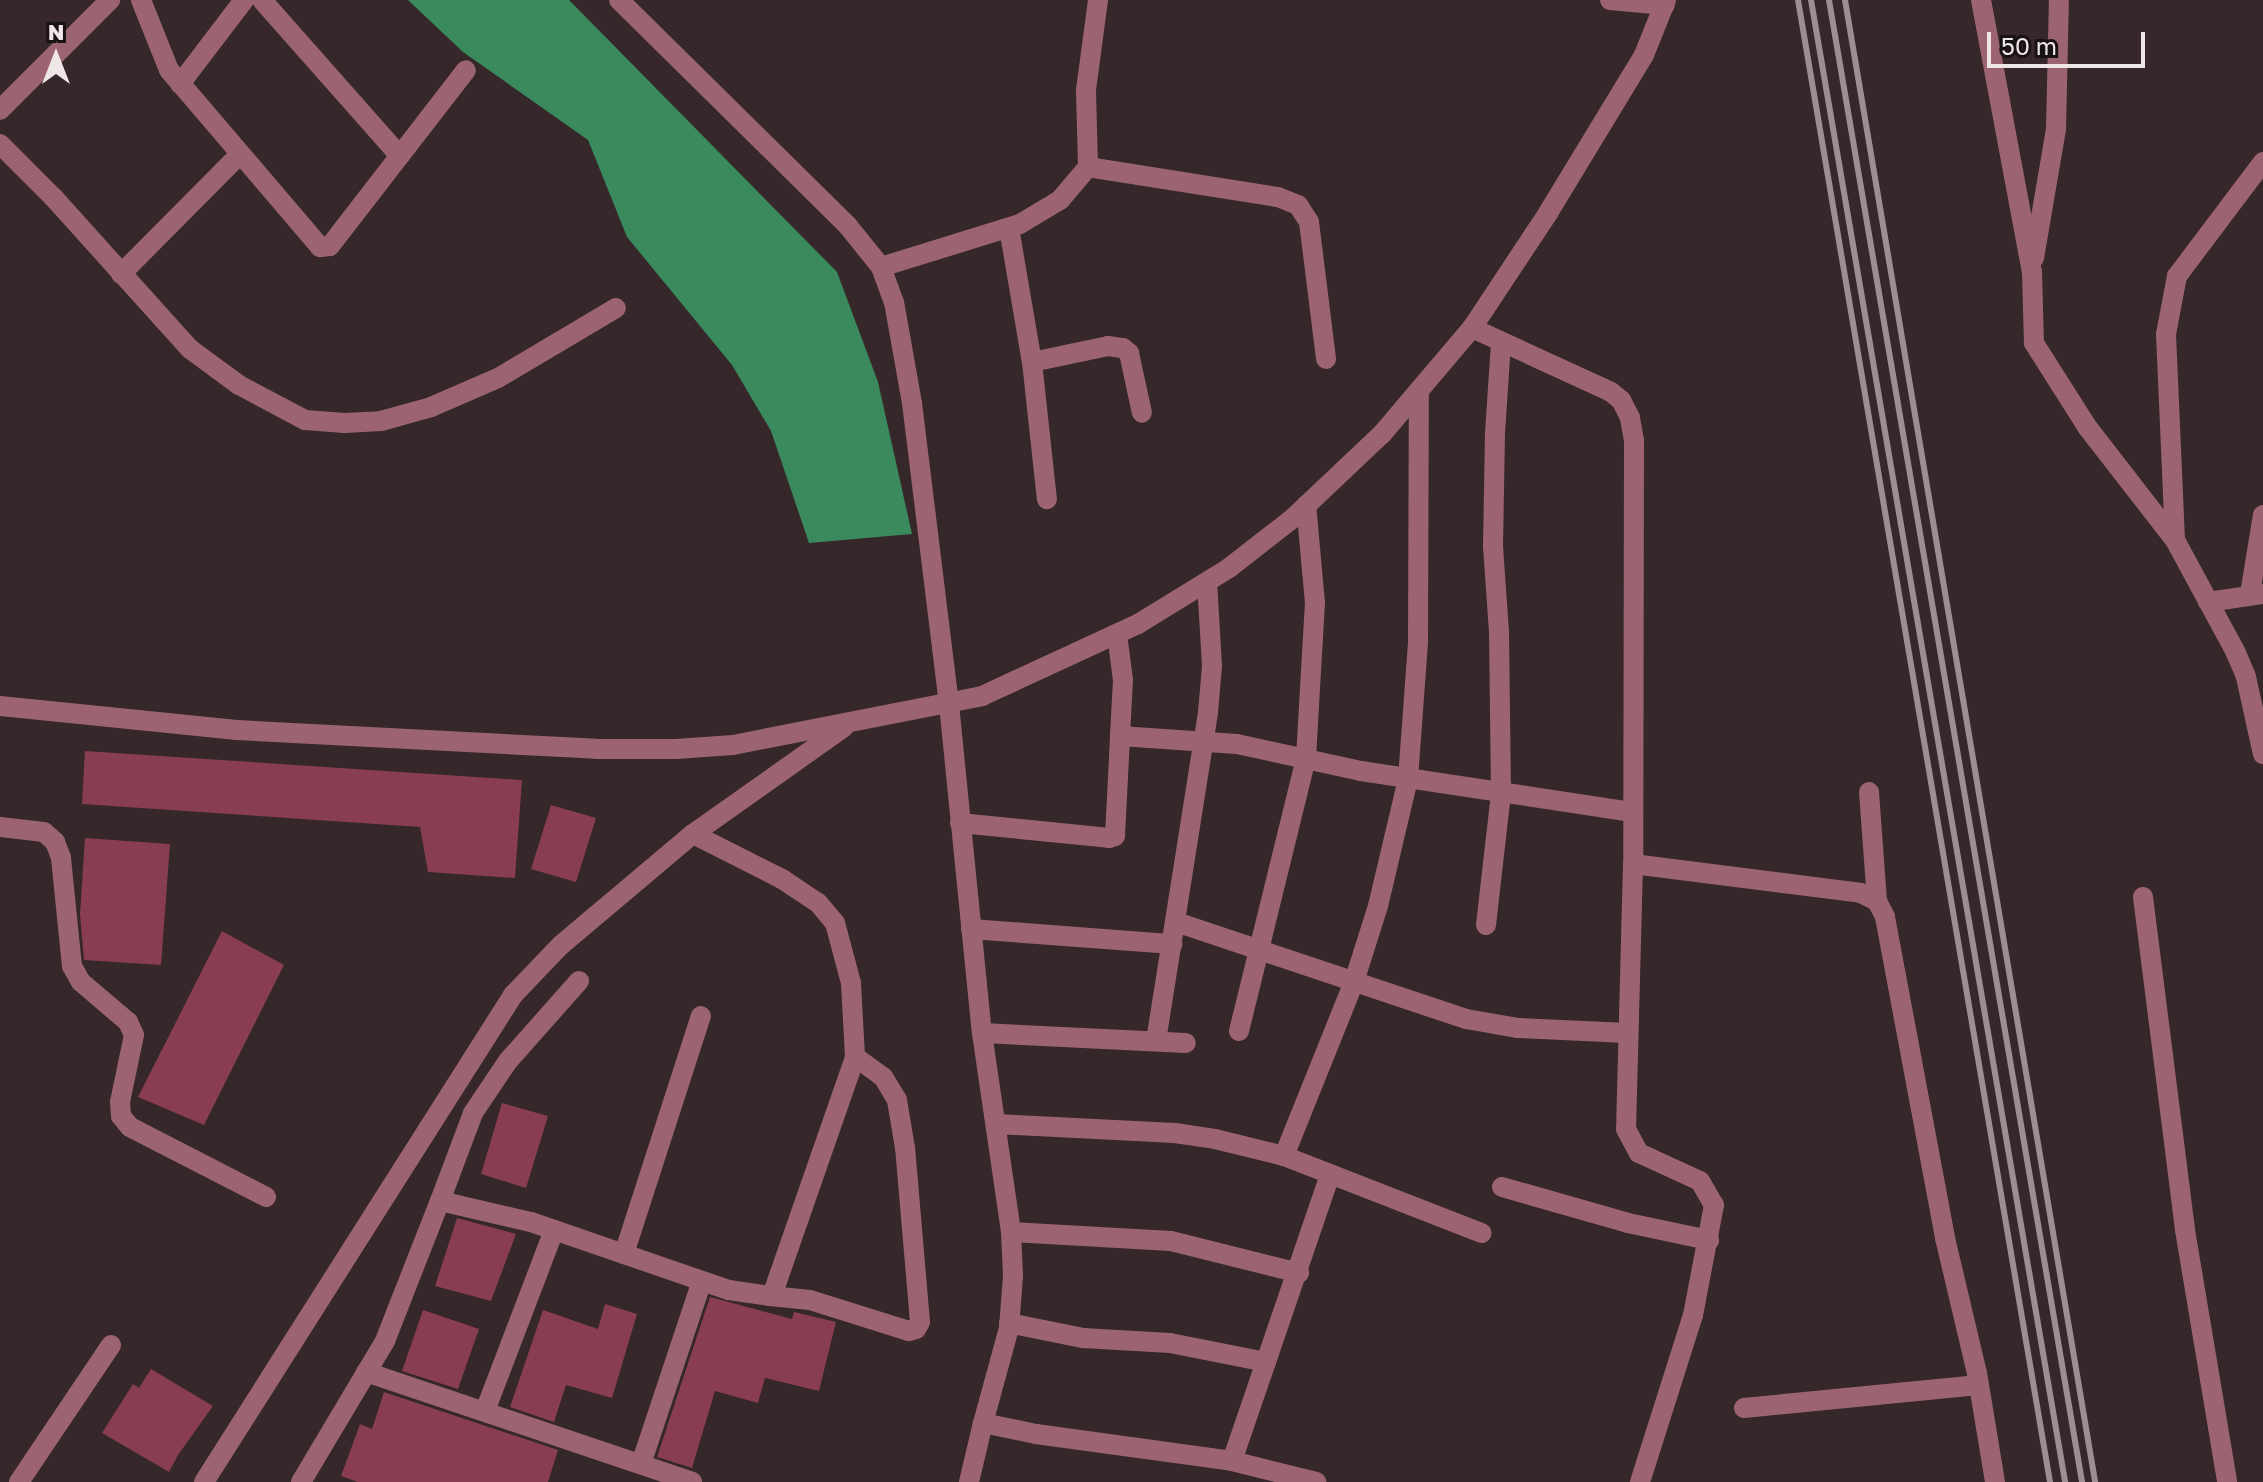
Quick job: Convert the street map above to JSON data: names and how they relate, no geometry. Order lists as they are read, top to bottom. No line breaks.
{"scale_bar":"50 m","north":"top"}
